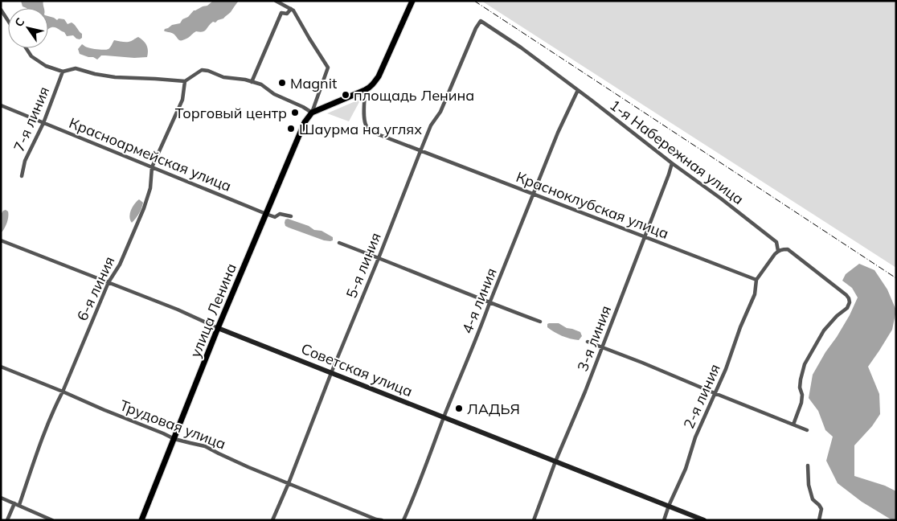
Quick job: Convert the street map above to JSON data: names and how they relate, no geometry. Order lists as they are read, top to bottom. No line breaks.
{"streets":{"main road":["улица Ленина","Советская улица"],"street":["7-я линия","1-я Набережная улица","Красноармейская улица","Красноклубская улица","5-я линия","6-я линия","4-я линия","3-я линия","2-я линия","Трудовая улица"]},"crossings":[["7-я линия","Красноармейская улица"],["1-я Набережная улица","5-я линия"],["1-я Набережная улица","4-я линия"],["1-я Набережная улица","3-я линия"],["Красноармейская улица","6-я линия"],["Красноармейская улица","улица Ленина"],["Красноклубская улица","5-я линия"],["Красноклубская улица","4-я линия"],["Красноклубская улица","3-я линия"],["Красноклубская улица","2-я линия"],["5-я линия","Советская улица"],["5-я линия","Трудовая улица"],["6-я линия","Советская улица"],["6-я линия","Трудовая улица"],["4-я линия","Советская улица"],["улица Ленина","Советская улица"],["улица Ленина","Трудовая улица"],["3-я линия","Советская улица"],["Советская улица","2-я линия"]],"places":["Magnit","площадь Ленина","Торговый центр","Шаурма на углях","ЛАДЬЯ"],"north":"top left"}
